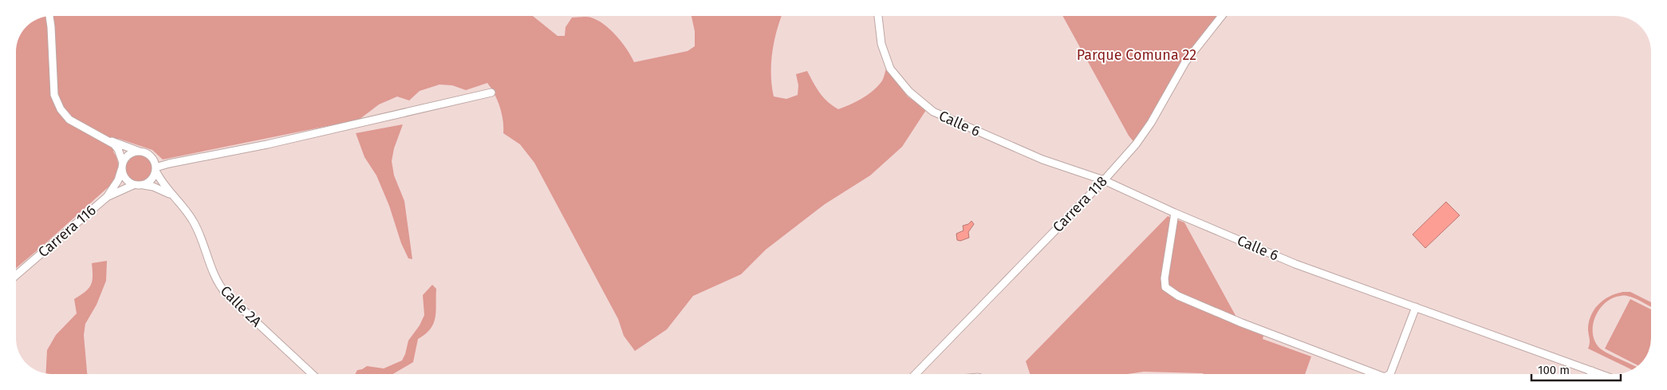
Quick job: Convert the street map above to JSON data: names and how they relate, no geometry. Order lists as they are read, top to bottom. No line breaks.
{"streets":{"street":["Calle 6","Carrera 118","Carrera 116","Calle 2A"]},"crossings":[["Calle 6","Carrera 118"],["Carrera 116","Calle 2A"]],"parks":["Parque Comuna 22"],"scale_bar":"100 m"}
